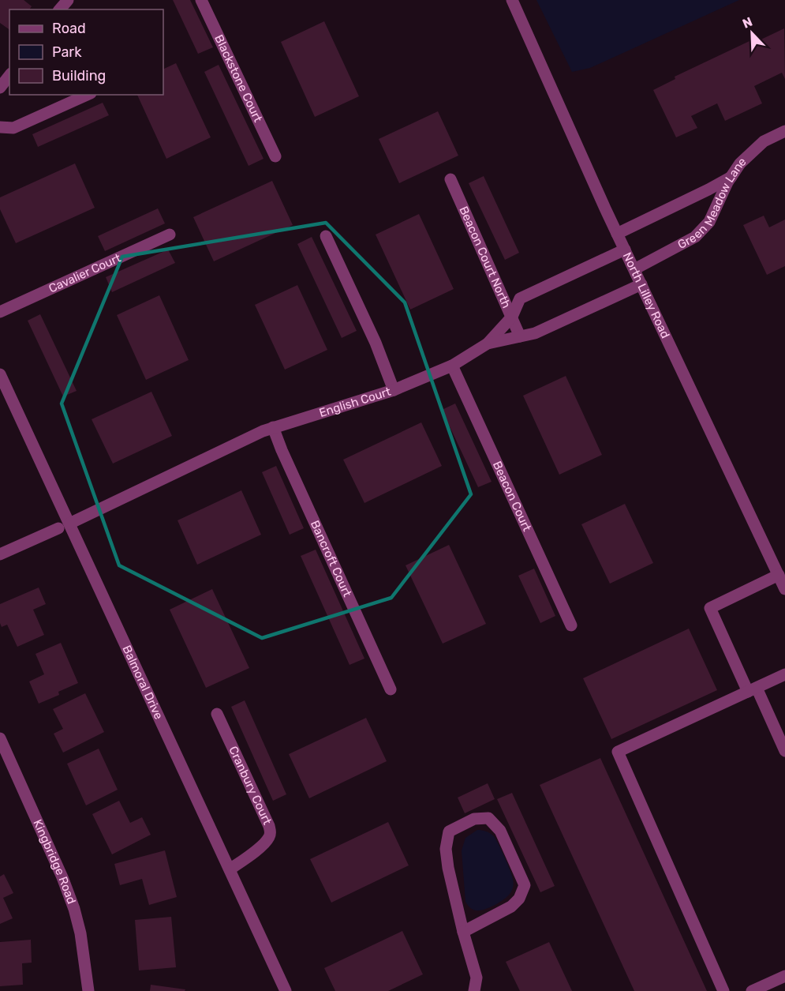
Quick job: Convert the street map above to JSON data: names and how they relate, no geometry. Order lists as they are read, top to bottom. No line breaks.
{"streets":{"street":["Blackstone Court","Green Meadow Lane","Beacon Court North","Cavalier Court","North Lilley Road","English Court","Beacon Court","Bancroft Court","Balmoral Drive","Cranbury Court","Kingbridge Road"]},"crossings":[["Green Meadow Lane","North Lilley Road"],["Beacon Court North","English Court"],["North Lilley Road","English Court"],["English Court","Beacon Court"],["English Court","Bancroft Court"],["English Court","Balmoral Drive"],["Balmoral Drive","Cranbury Court"]],"legend":["Road","Park","Building"],"north":"top left"}
